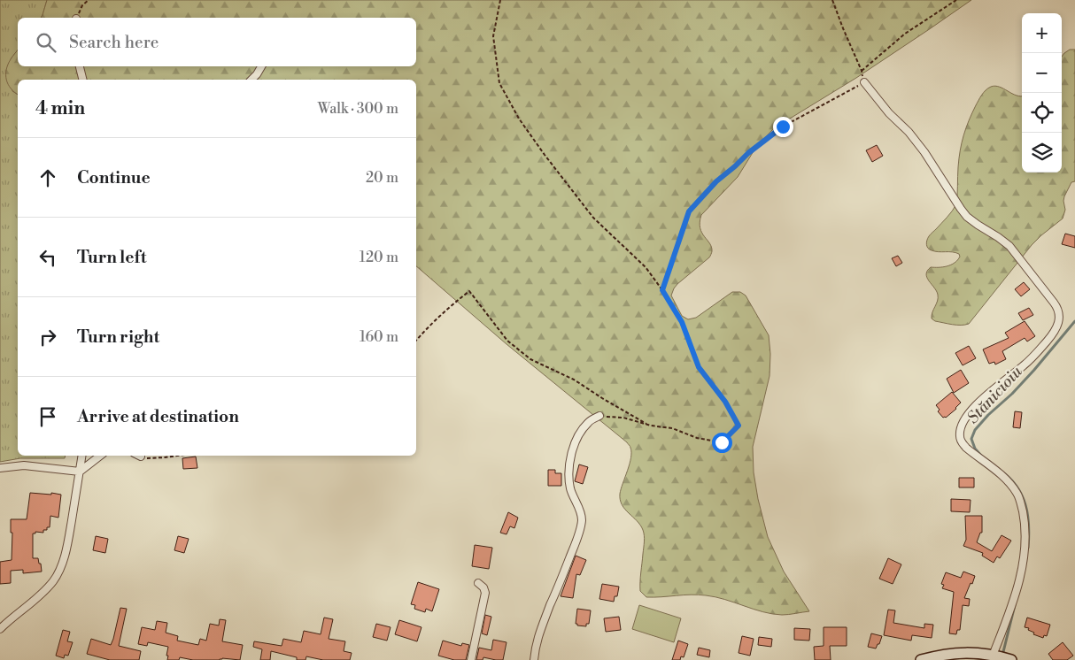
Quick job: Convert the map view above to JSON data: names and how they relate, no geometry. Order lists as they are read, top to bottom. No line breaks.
{"water":["Stănicioiu"],"page":{"map_buttons":["+","−"],"search":"Search here","heading":["4 min","Walk · 300 m"],"list":[["Continue","20 m"],["Turn left","120 m"],["Turn right","160 m"],"Arrive at destination"]}}
